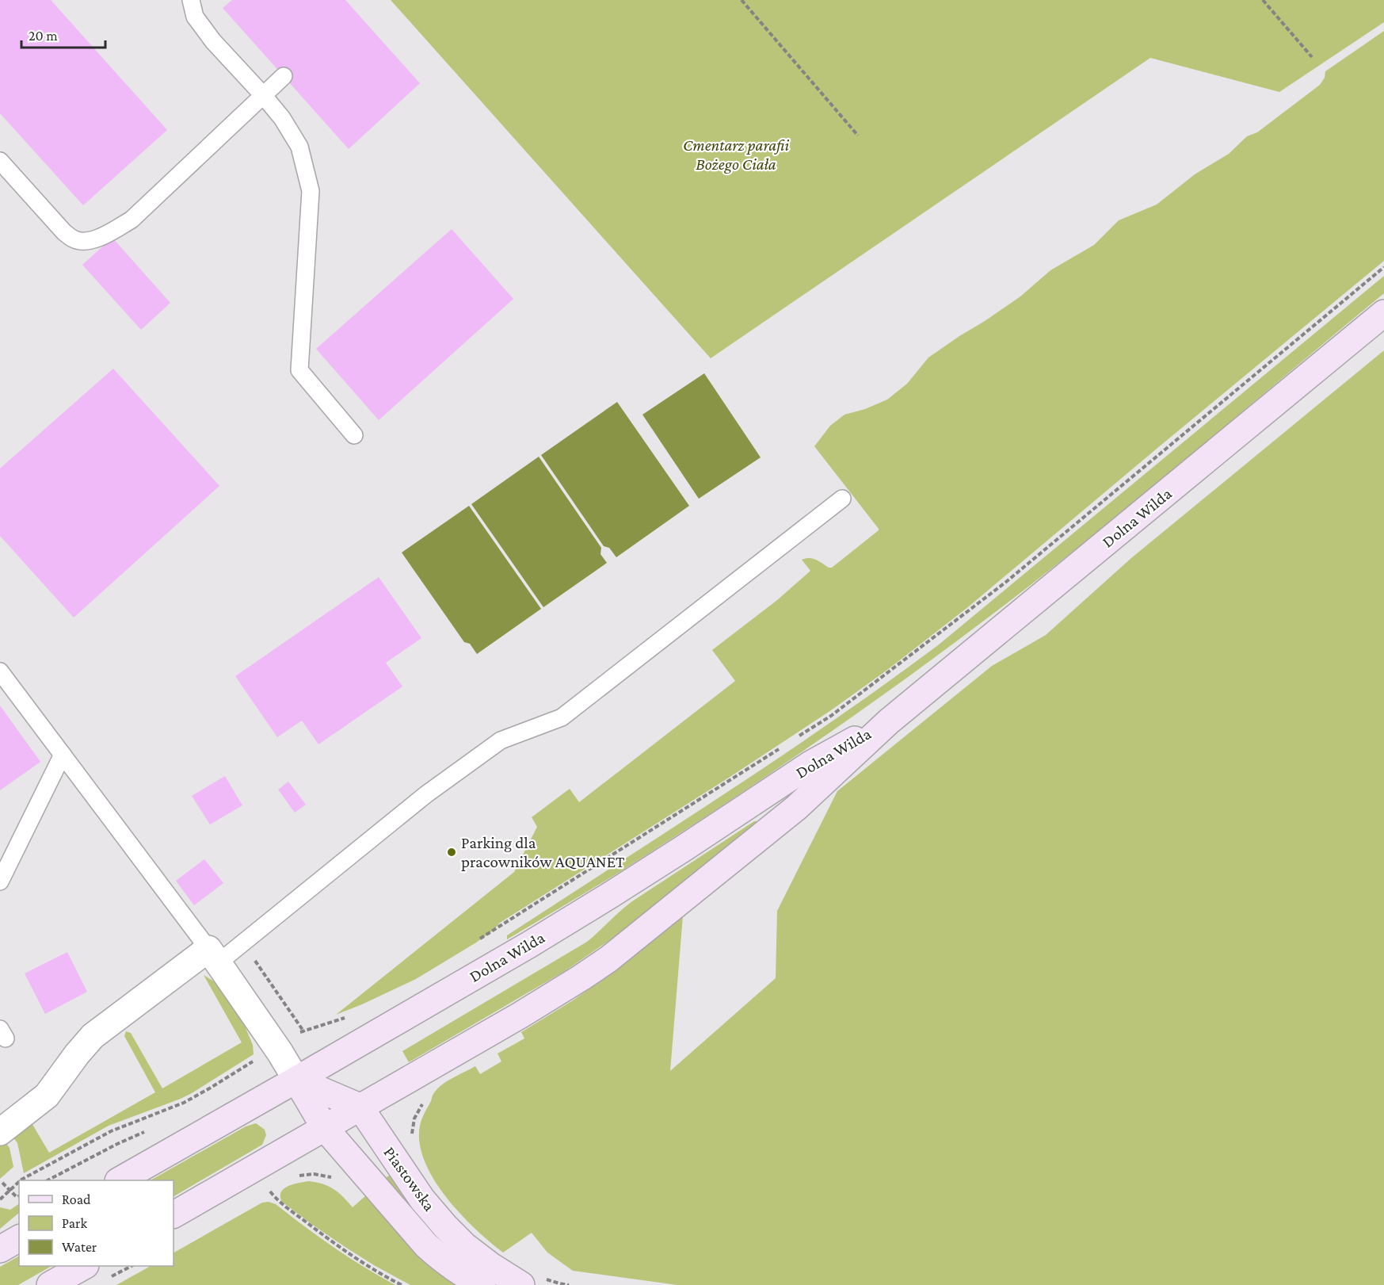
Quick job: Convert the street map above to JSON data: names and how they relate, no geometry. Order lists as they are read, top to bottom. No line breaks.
{"streets":{"main road":["Dolna Wilda","Piastowska"]},"crossings":[["Dolna Wilda","Piastowska"]],"parks":["Cmentarz parafii Bożego Ciała"],"places":["Parking dla pracowników AQUANET"],"legend":["Road","Park","Water"],"scale_bar":"20 m"}
